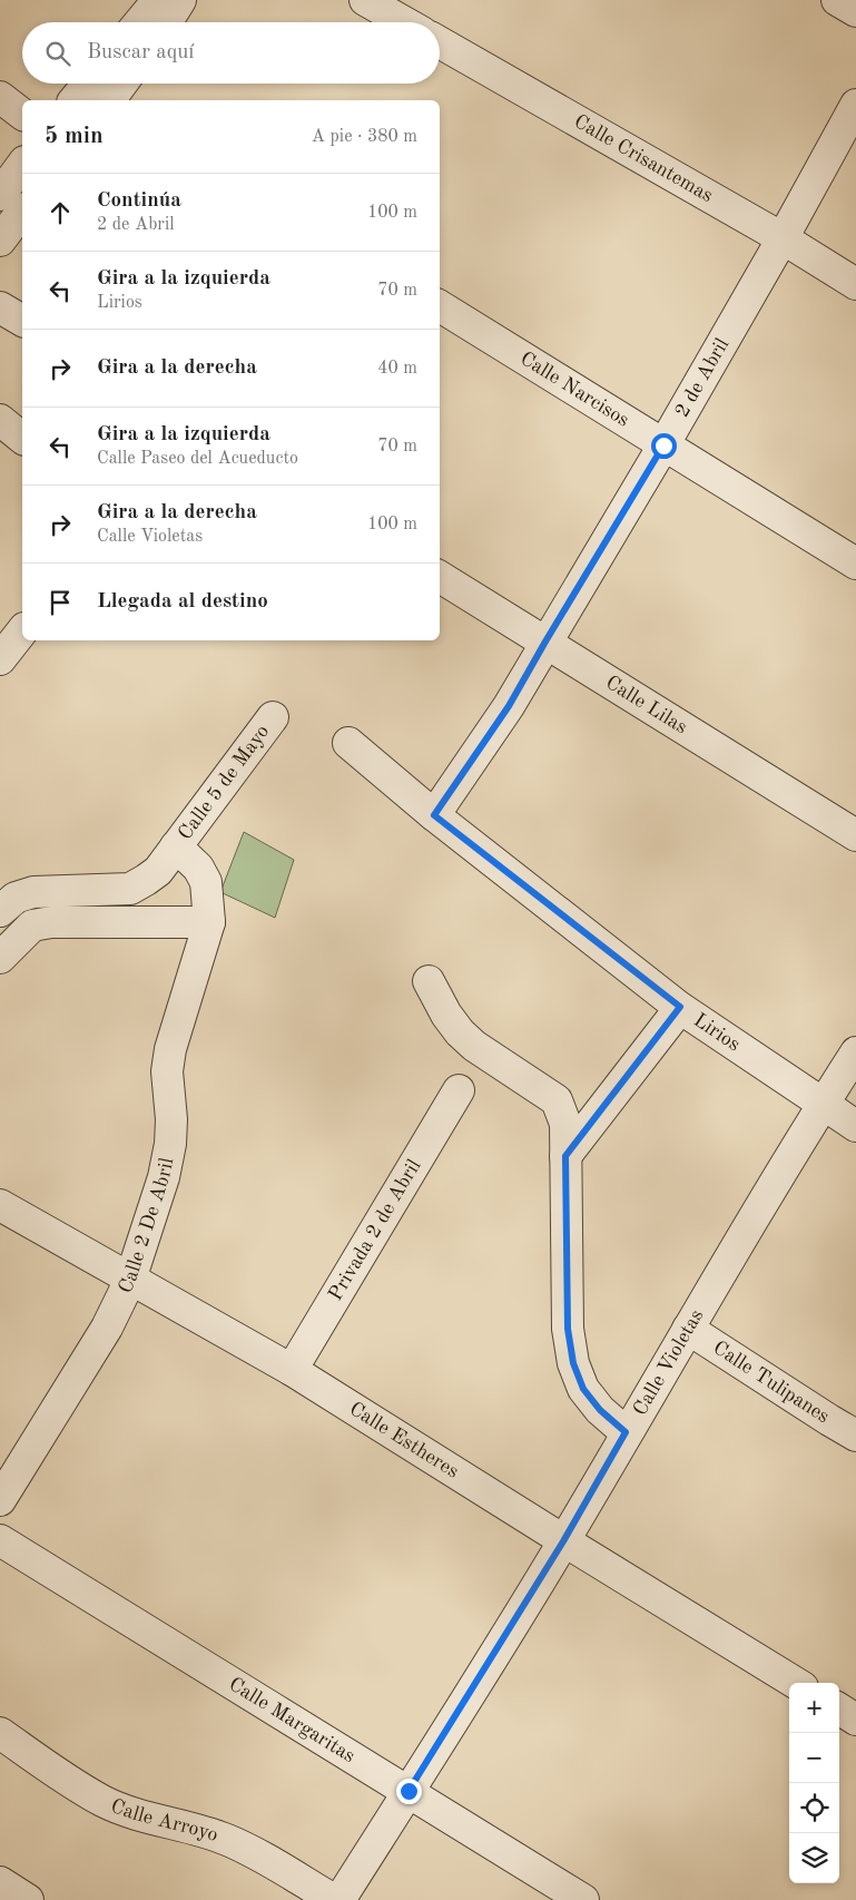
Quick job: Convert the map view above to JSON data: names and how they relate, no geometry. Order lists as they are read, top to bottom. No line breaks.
{"streets":{"street":["Calle Crisantemas","2 de Abril","Calle Narcisos","Calle Lilas","Calle 5 de Mayo","Lirios","Calle 2 De Abril","Privada 2 de Abril","Calle Violetas","Calle Tulipanes","Calle Estheres","Calle Margaritas","Calle Arroyo"]},"crossings":[["Calle Crisantemas","2 de Abril"],["2 de Abril","Calle Narcisos"],["2 de Abril","Calle Lilas"],["2 de Abril","Lirios"],["Lirios","Calle Violetas"],["Calle 2 De Abril","Calle Estheres"],["Privada 2 de Abril","Calle Estheres"],["Calle Violetas","Calle Tulipanes"],["Calle Violetas","Calle Estheres"],["Calle Violetas","Calle Margaritas"]],"page":{"search":"Buscar aquí","heading":["5 min","A pie · 380 m"],"list":[["Continúa","2 de Abril","100 m"],["Gira a la izquierda","Lirios","70 m"],["Gira a la derecha","40 m"],["Gira a la izquierda","Calle Paseo del Acueducto","70 m"],["Gira a la derecha","Calle Violetas","100 m"],"Llegada al destino"],"map_buttons":["+","−"]}}
